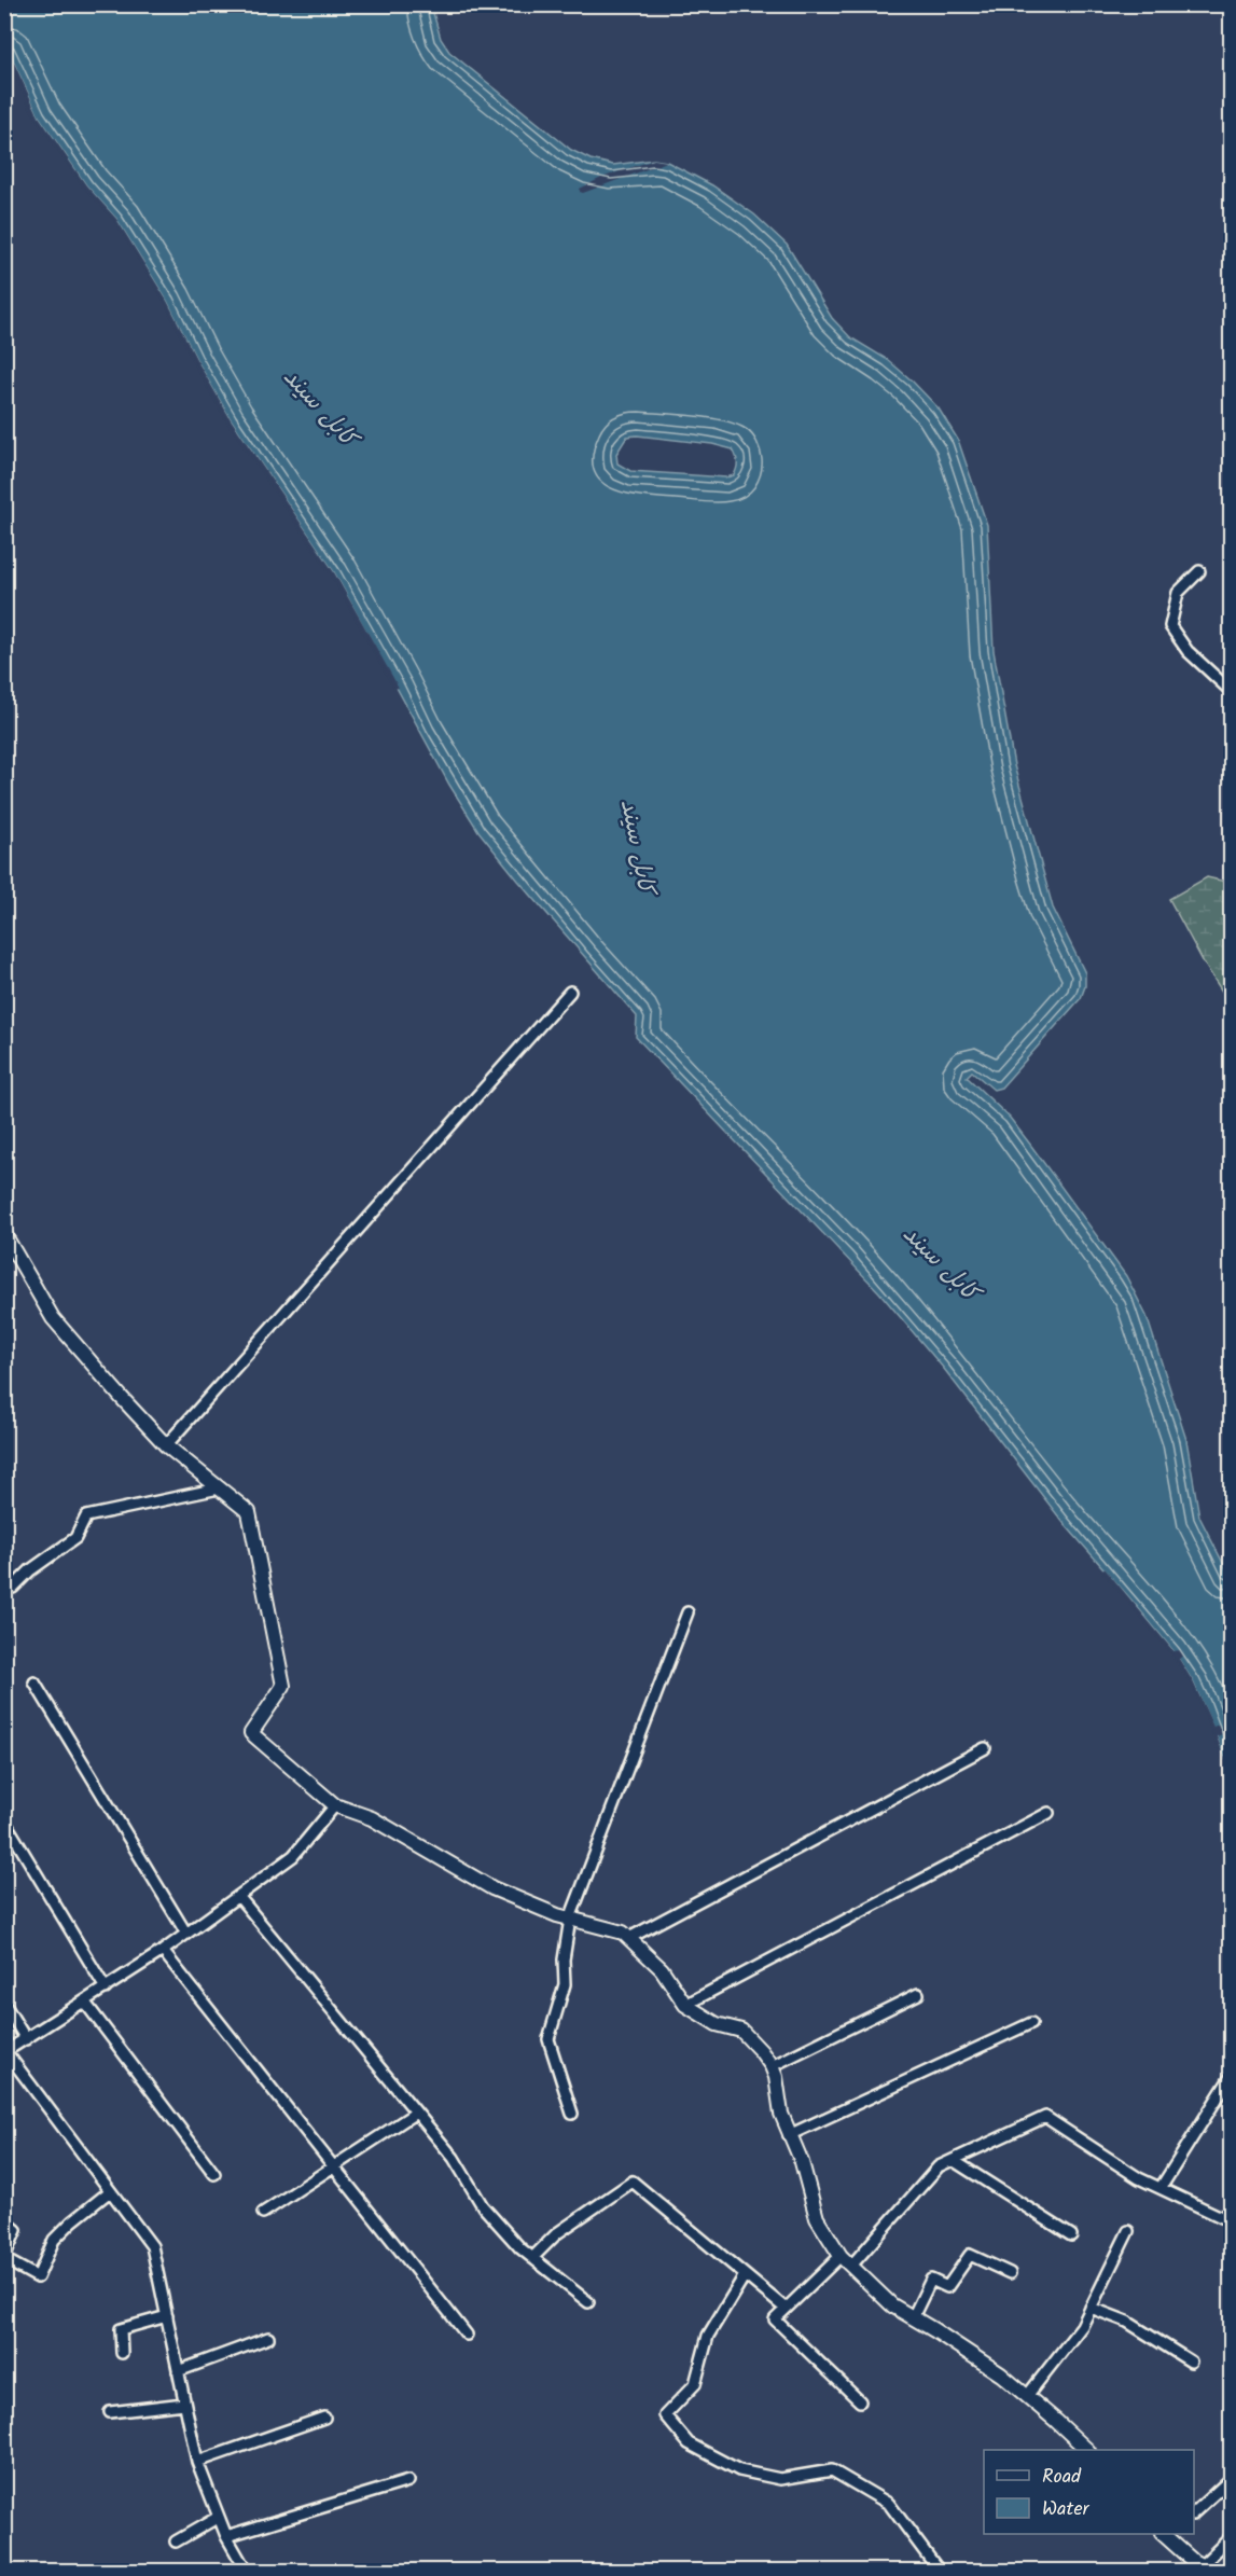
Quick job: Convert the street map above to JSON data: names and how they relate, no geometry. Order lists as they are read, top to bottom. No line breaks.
{"water":["کابل سيند"],"legend":["Road","Water"]}
